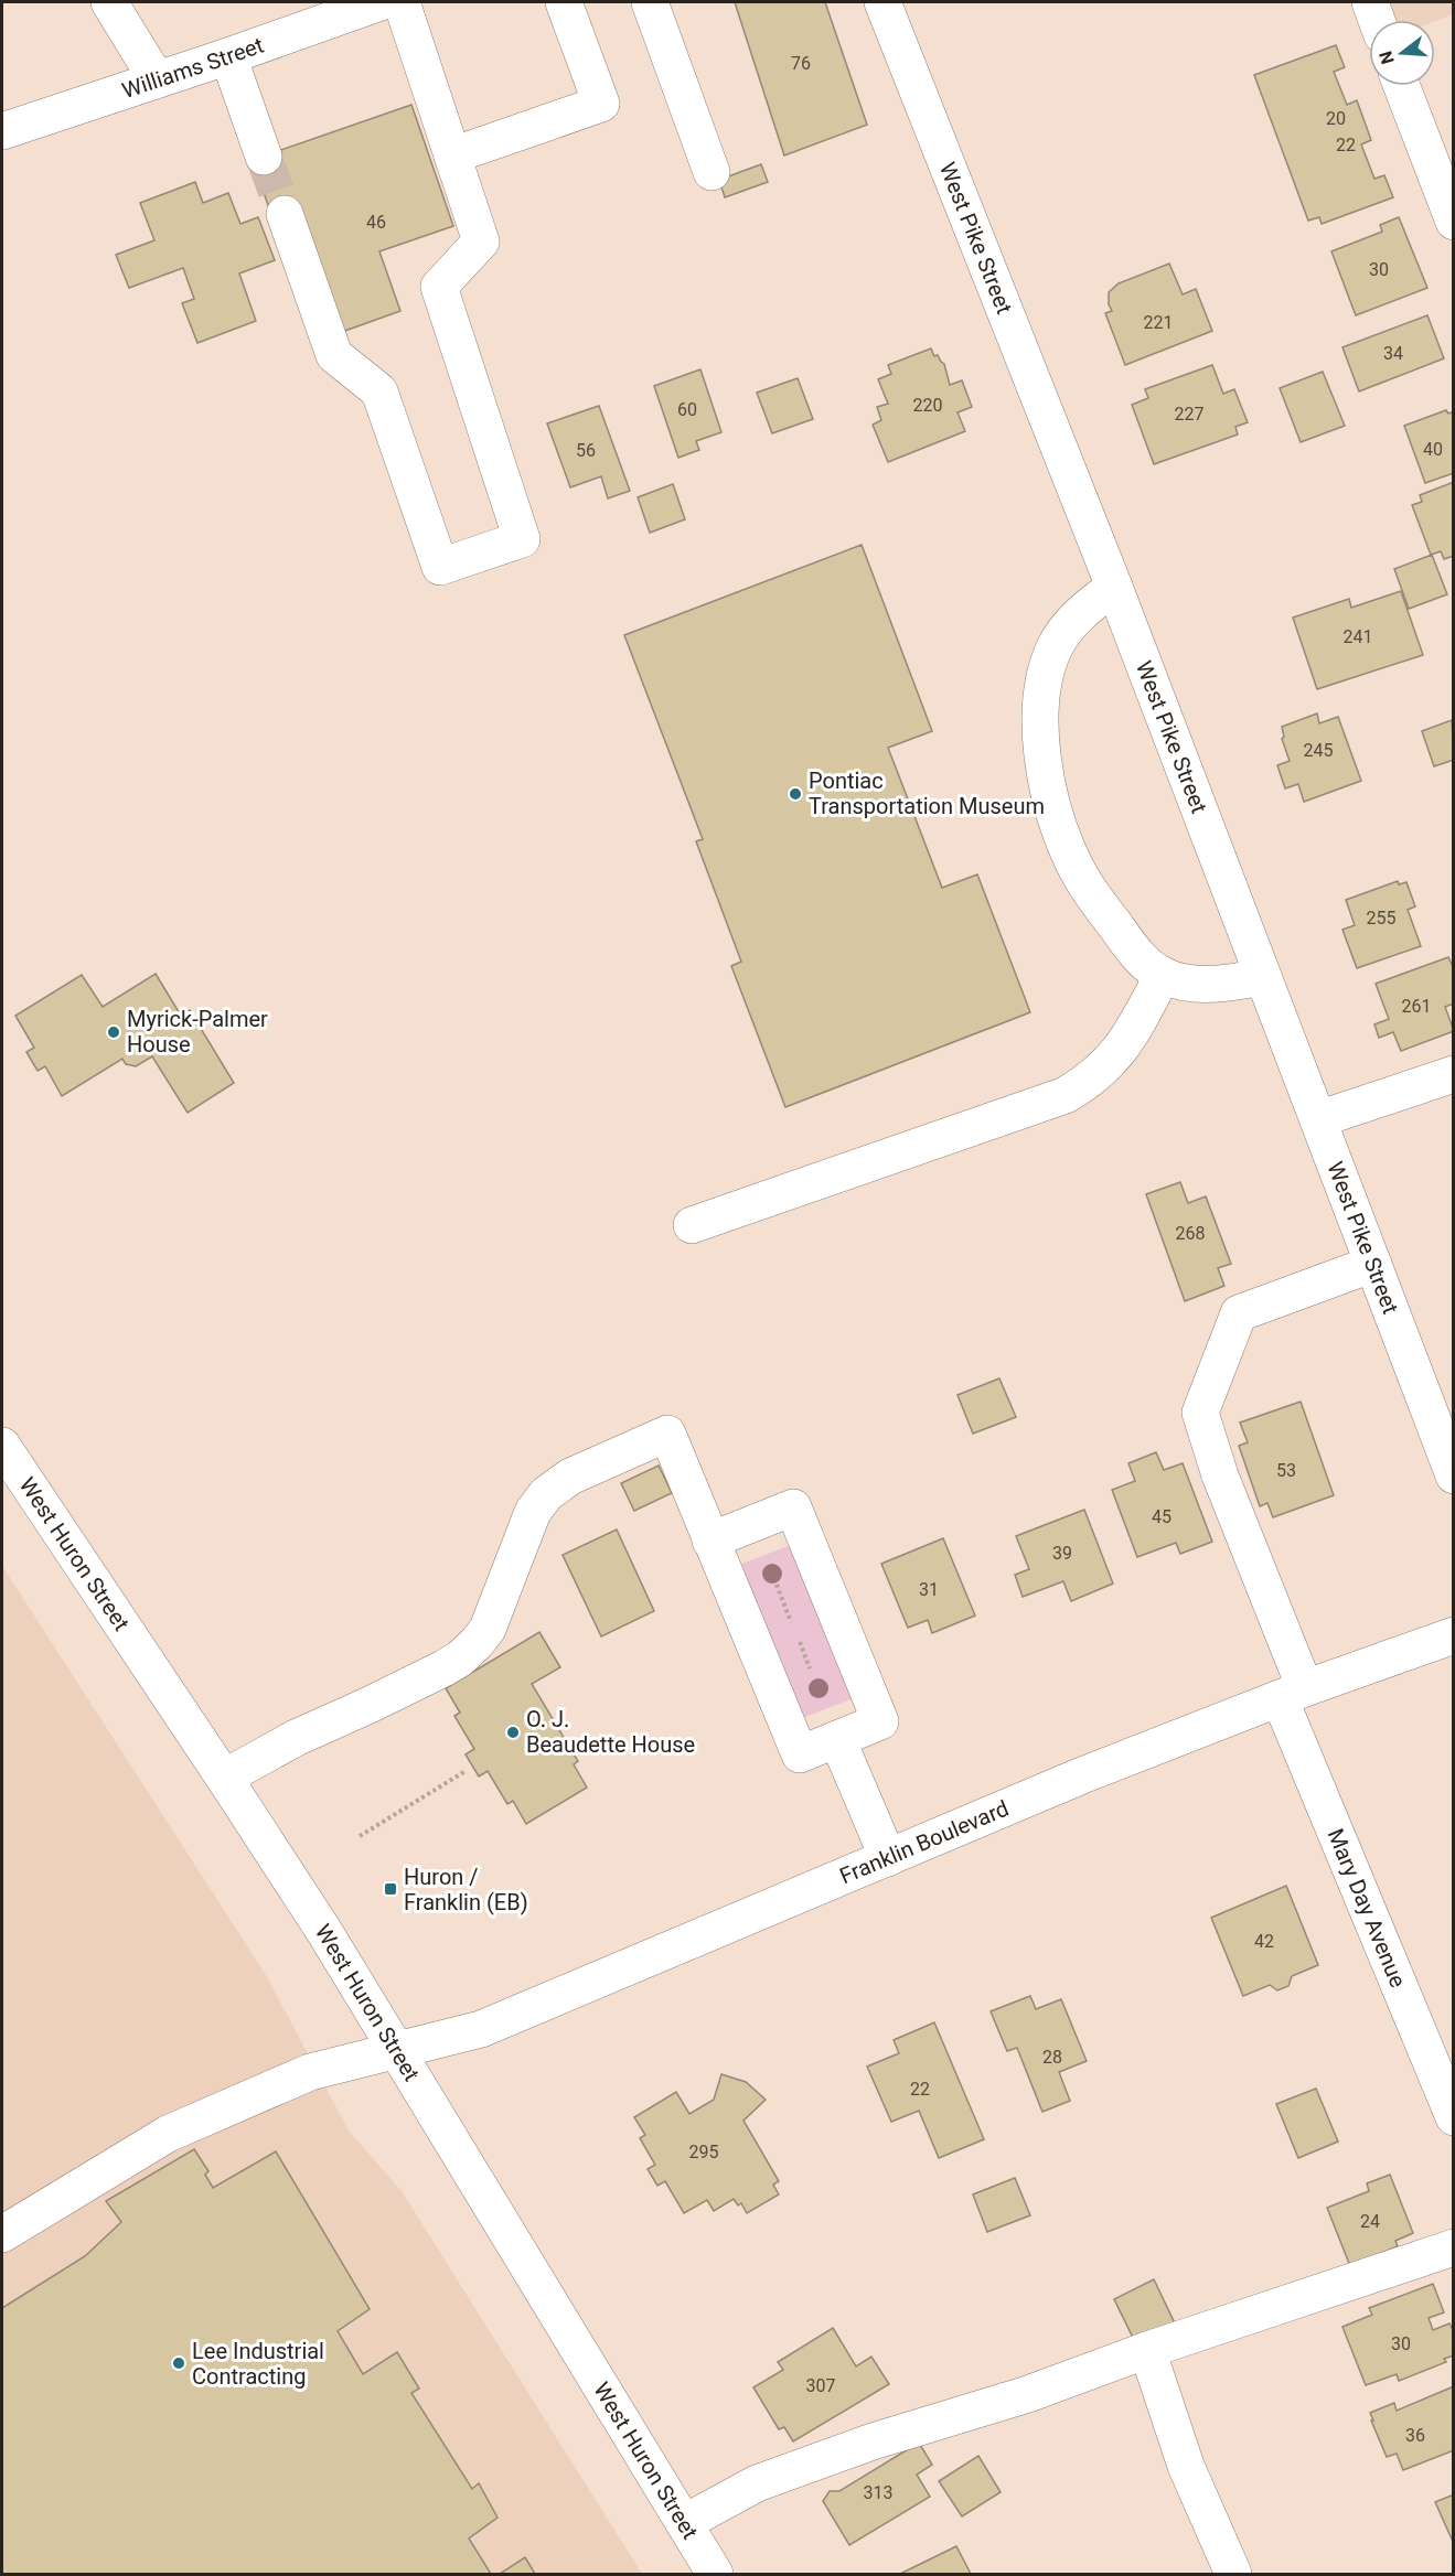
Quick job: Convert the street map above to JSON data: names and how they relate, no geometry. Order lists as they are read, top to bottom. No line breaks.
{"streets":{"main road":["Williams Street","West Pike Street","West Huron Street","Franklin Boulevard","Mary Day Avenue"]},"crossings":[["West Pike Street","Mary Day Avenue"],["West Huron Street","Franklin Boulevard"],["Franklin Boulevard","Mary Day Avenue"]],"places":{"other":["Pontiac Transportation Museum","Myrick-Palmer House","O. J. Beaudette House","Lee Industrial Contracting"],"transit":["Huron / Franklin (EB)"]},"house_numbers":["76","20","22","46","30","221","34","220","60","227","40","56","241","245","255","261","268","53","45","39","31","42","28","22","295","24","30","307","36","313"],"north":"left"}
